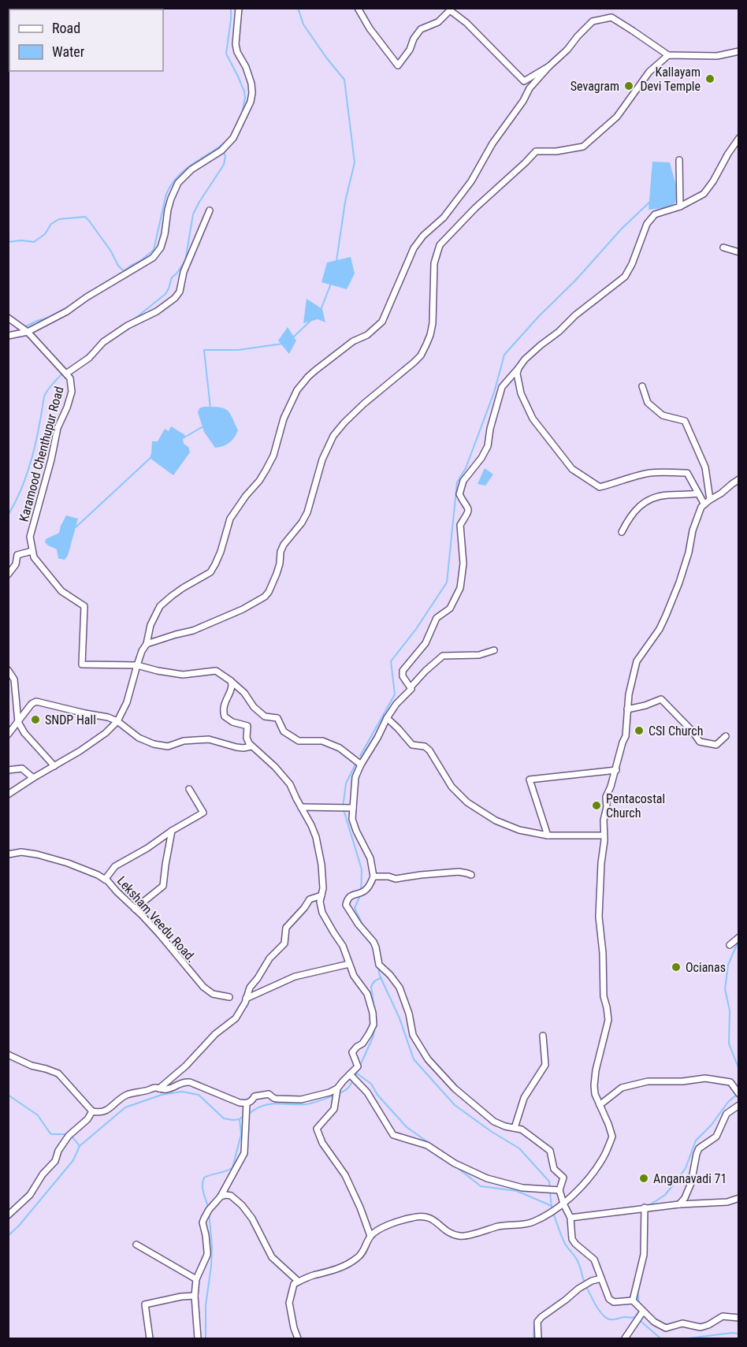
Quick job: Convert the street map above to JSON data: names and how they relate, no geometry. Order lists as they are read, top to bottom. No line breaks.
{"streets":{"street":["Karamood Chenthupur Road","Leksham Veedu Road."]},"places":["Kallayam Devi Temple","Sevagram","SNDP Hall","CSI Church","Pentacostal Church","Ocianas","Anganavadi 71"],"legend":["Road","Water"]}
